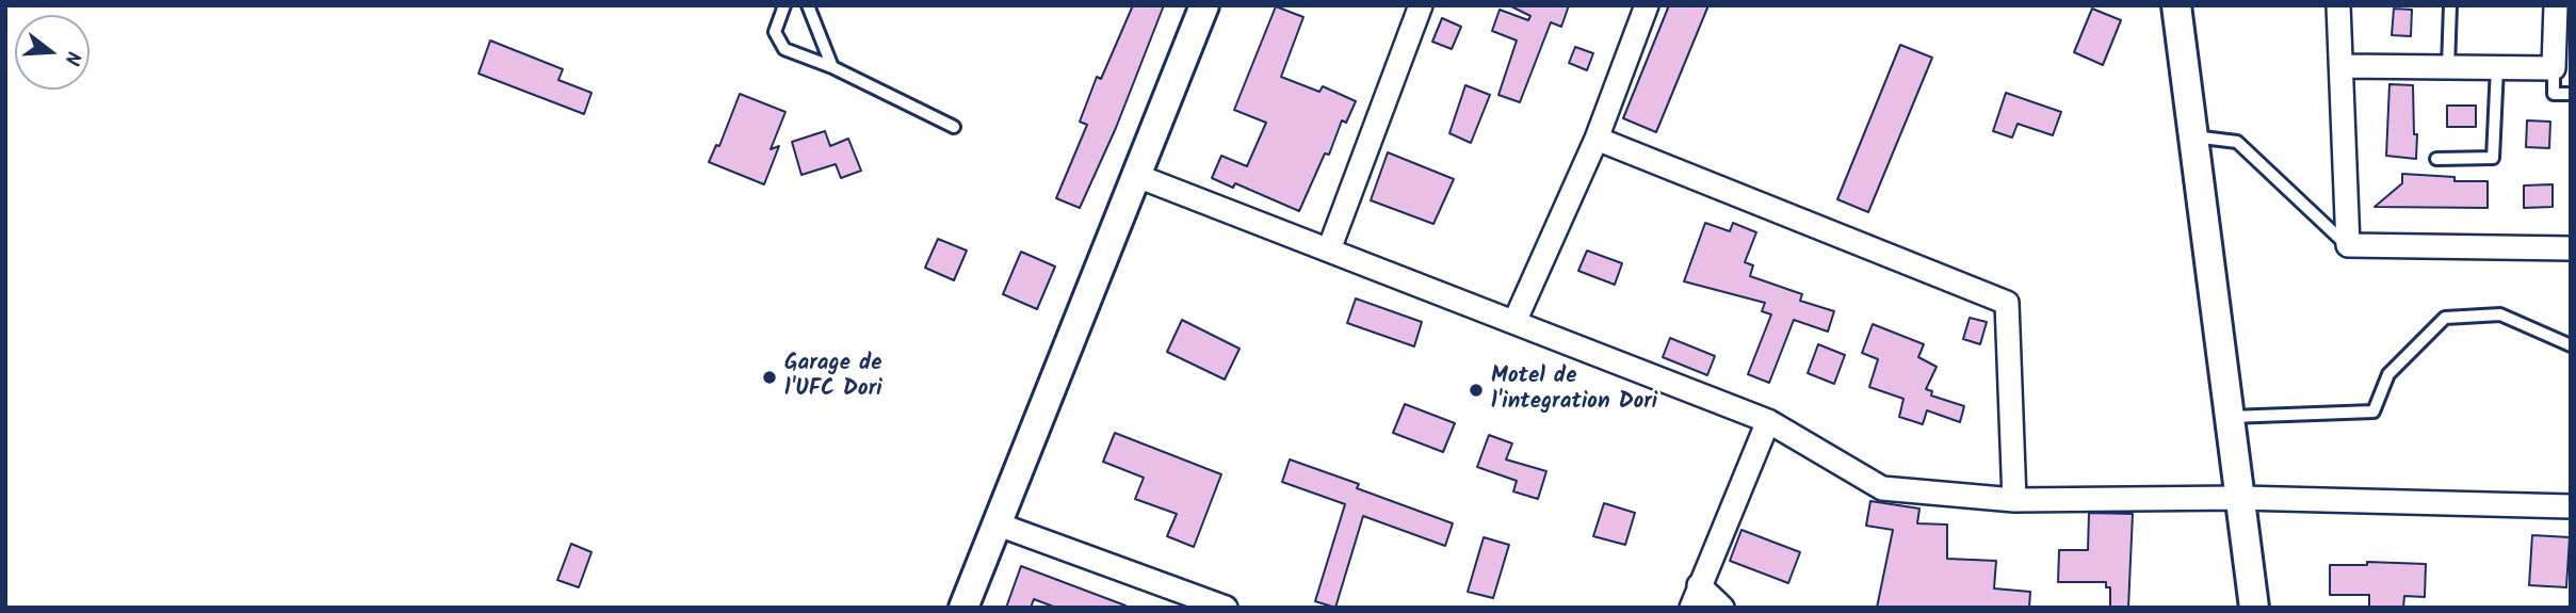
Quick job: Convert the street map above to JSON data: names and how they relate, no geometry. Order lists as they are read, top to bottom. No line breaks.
{"places":["Garage de l'UFC Dori","Motel de l'integration Dori"],"north":"right"}
